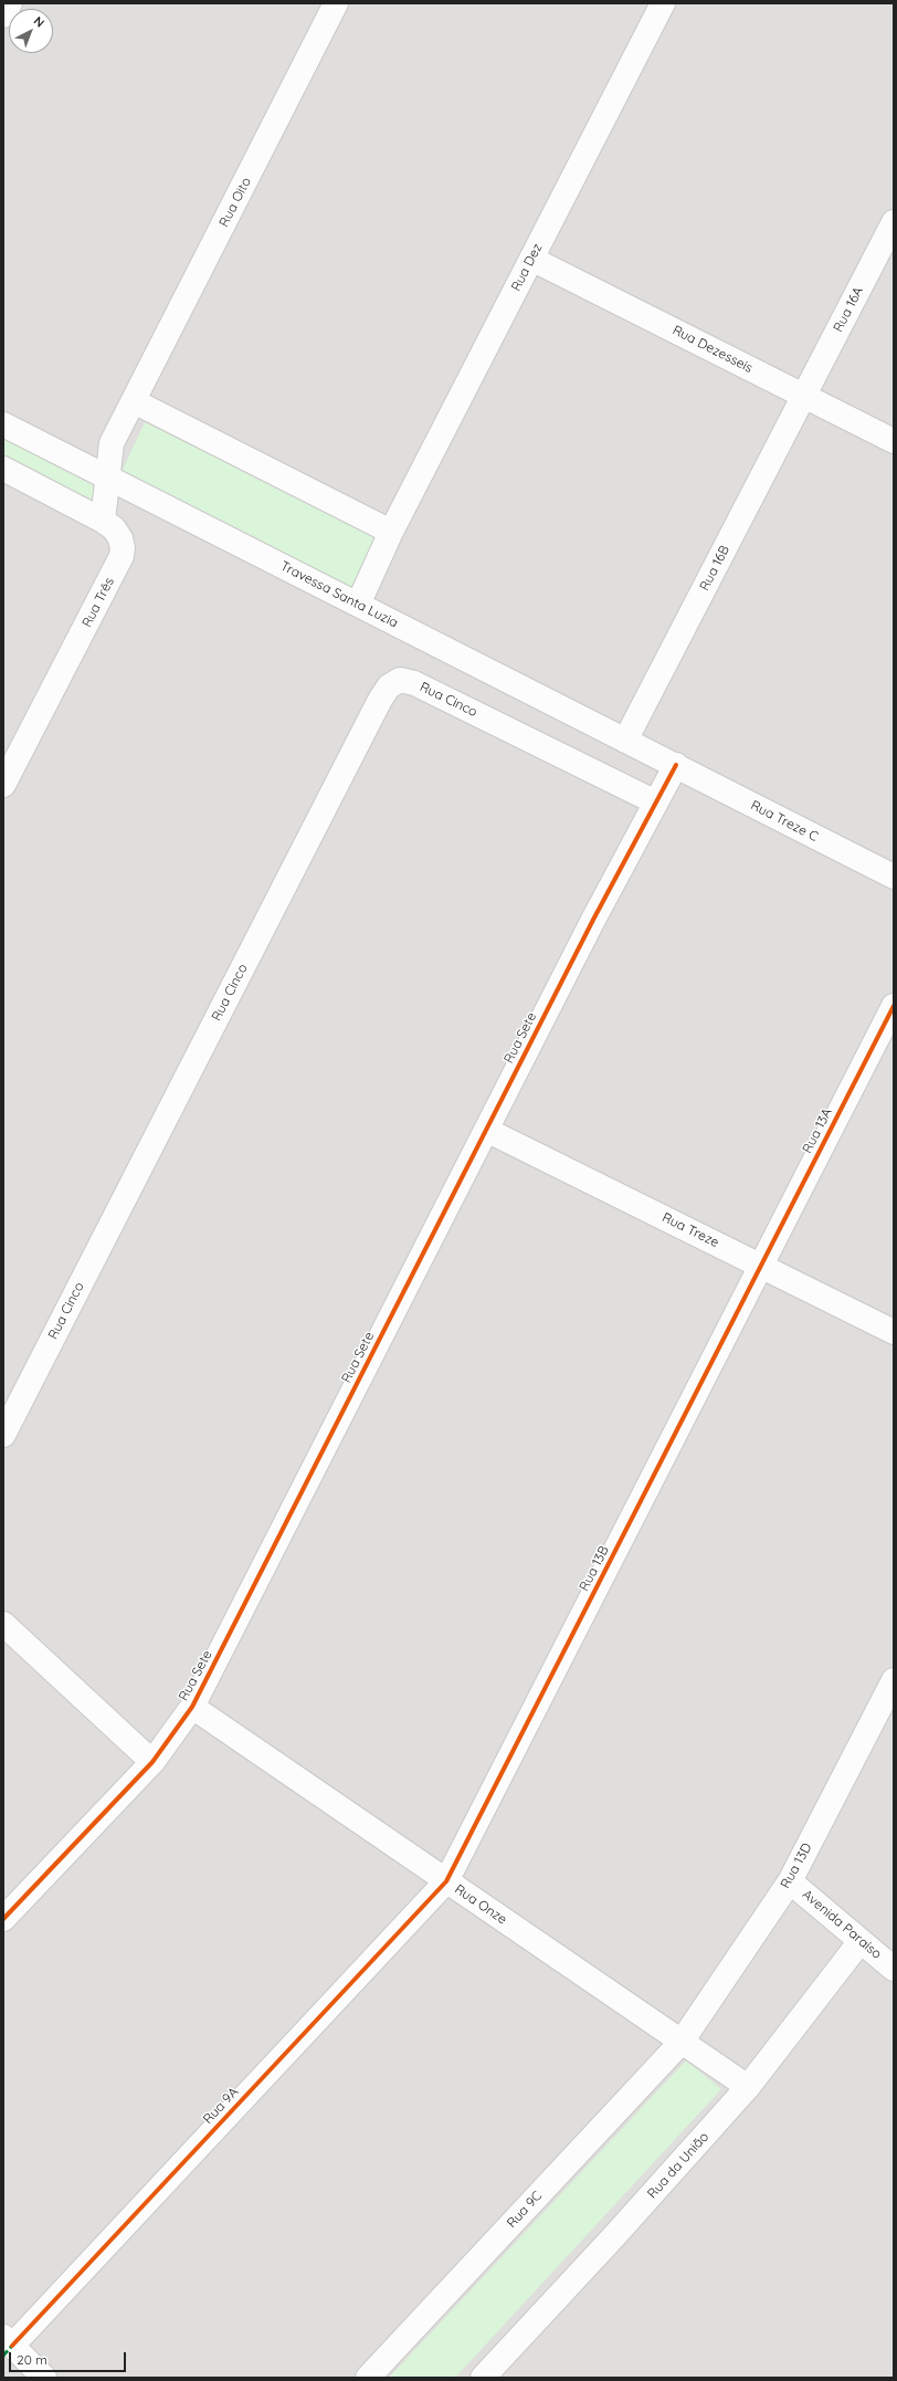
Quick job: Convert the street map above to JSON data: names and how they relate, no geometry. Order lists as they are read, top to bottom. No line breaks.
{"streets":{"street":["Rua Oito","Rua Dez","Rua 16A","Rua Dezesseis","Rua 16B","Travessa Santa Luzia","Rua Três","Rua Cinco","Rua Treze C","Rua Sete","Rua 13A","Rua Treze","Rua 13B","Rua 13D","Rua Onze","Avenida Paraíso","Rua 9A","Rua da União","Rua 9C"]},"crossings":[["Rua Oito","Travessa Santa Luzia"],["Rua Oito","Rua Três"],["Rua Dez","Rua Dezesseis"],["Rua Dez","Travessa Santa Luzia"],["Rua 16A","Rua Dezesseis"],["Rua 16A","Rua 16B"],["Rua Dezesseis","Rua 16B"],["Rua 16B","Travessa Santa Luzia"],["Travessa Santa Luzia","Rua Treze C"],["Travessa Santa Luzia","Rua Sete"],["Rua Cinco","Rua Sete"],["Rua Treze C","Rua Sete"],["Rua Sete","Rua Treze"],["Rua Sete","Rua Onze"],["Rua 13A","Rua Treze"],["Rua 13A","Rua 13B"],["Rua Treze","Rua 13B"],["Rua 13B","Rua Onze"],["Rua 13B","Rua 9A"],["Rua 13D","Rua Onze"],["Rua 13D","Avenida Paraíso"],["Rua 13D","Rua 9C"],["Rua Onze","Rua 9A"],["Rua Onze","Rua da União"],["Rua Onze","Rua 9C"],["Avenida Paraíso","Rua da União"]],"scale_bar":"20 m","north":"top right"}
